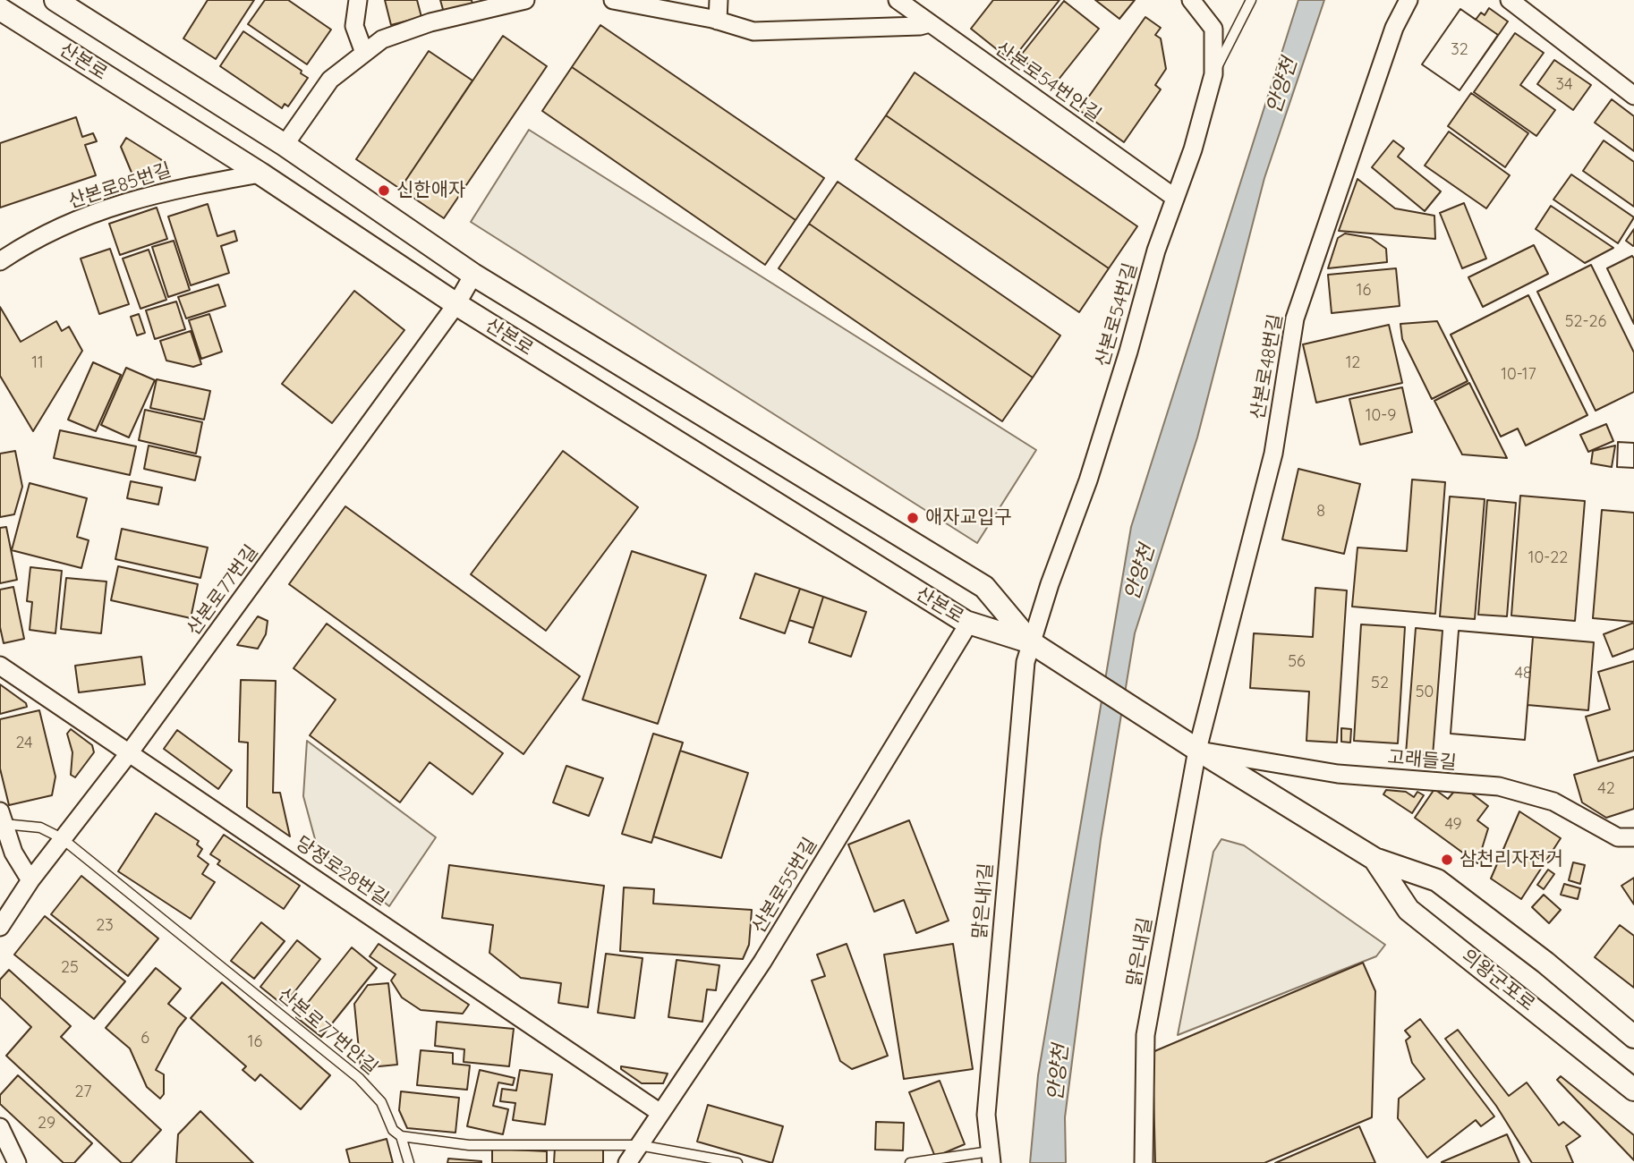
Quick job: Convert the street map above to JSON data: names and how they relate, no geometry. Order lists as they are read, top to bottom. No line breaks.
{"streets":{"street":["산본로","산본로54번안길","산본로85번길","산본로54번길","산본로48번길","산본로77번길","고래들길","당정로28번길","산본로55번길","맑은내1길","맑은내길","의왕군포로"],"lane":["산본로77번안길"]},"crossings":[["산본로","산본로85번길"],["산본로","산본로54번길"],["산본로","산본로77번길"],["산본로","산본로55번길"],["산본로","맑은내1길"],["산본로","의왕군포로"],["산본로54번안길","산본로54번길"],["산본로54번길","맑은내1길"],["산본로54번길","의왕군포로"],["산본로48번길","고래들길"],["산본로48번길","맑은내길"],["산본로48번길","의왕군포로"],["산본로77번길","당정로28번길"],["산본로77번길","산본로77번안길"],["고래들길","맑은내길"],["고래들길","의왕군포로"],["당정로28번길","산본로55번길"],["맑은내1길","의왕군포로"],["맑은내길","의왕군포로"]],"water":["안양천"],"places":["신한애자","애자교입구","삼천리자전거"],"house_numbers":["32","34","16","52-26","11","12","10-17","10-9","8","10-22","56","48","52","50","24","42","49","23","25","6","16","27","29"]}
